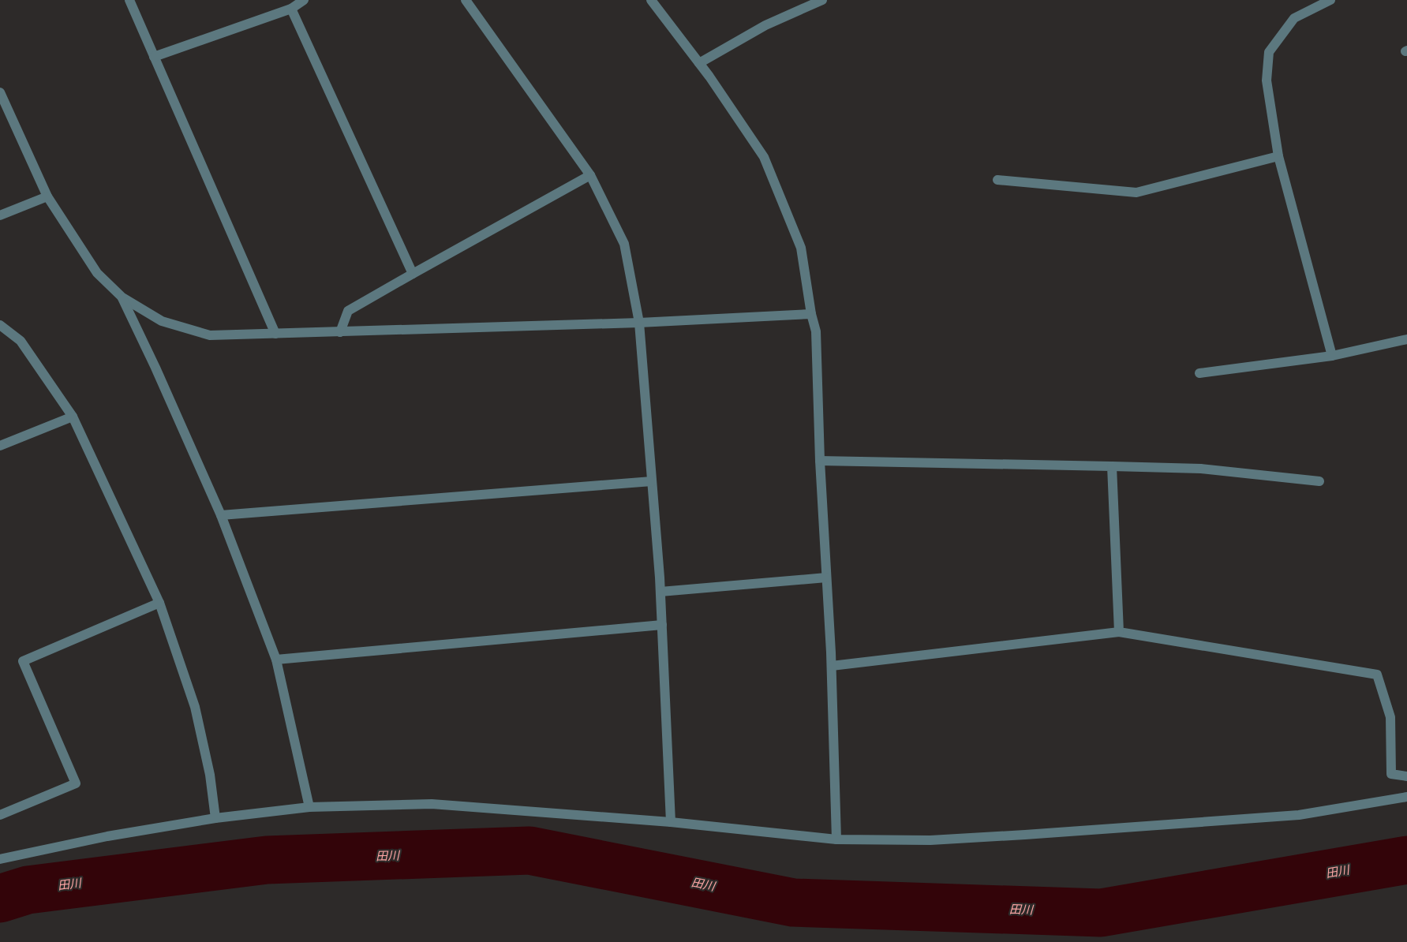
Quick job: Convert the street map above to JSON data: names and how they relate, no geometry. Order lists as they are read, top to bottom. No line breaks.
{"water":["田川"]}
